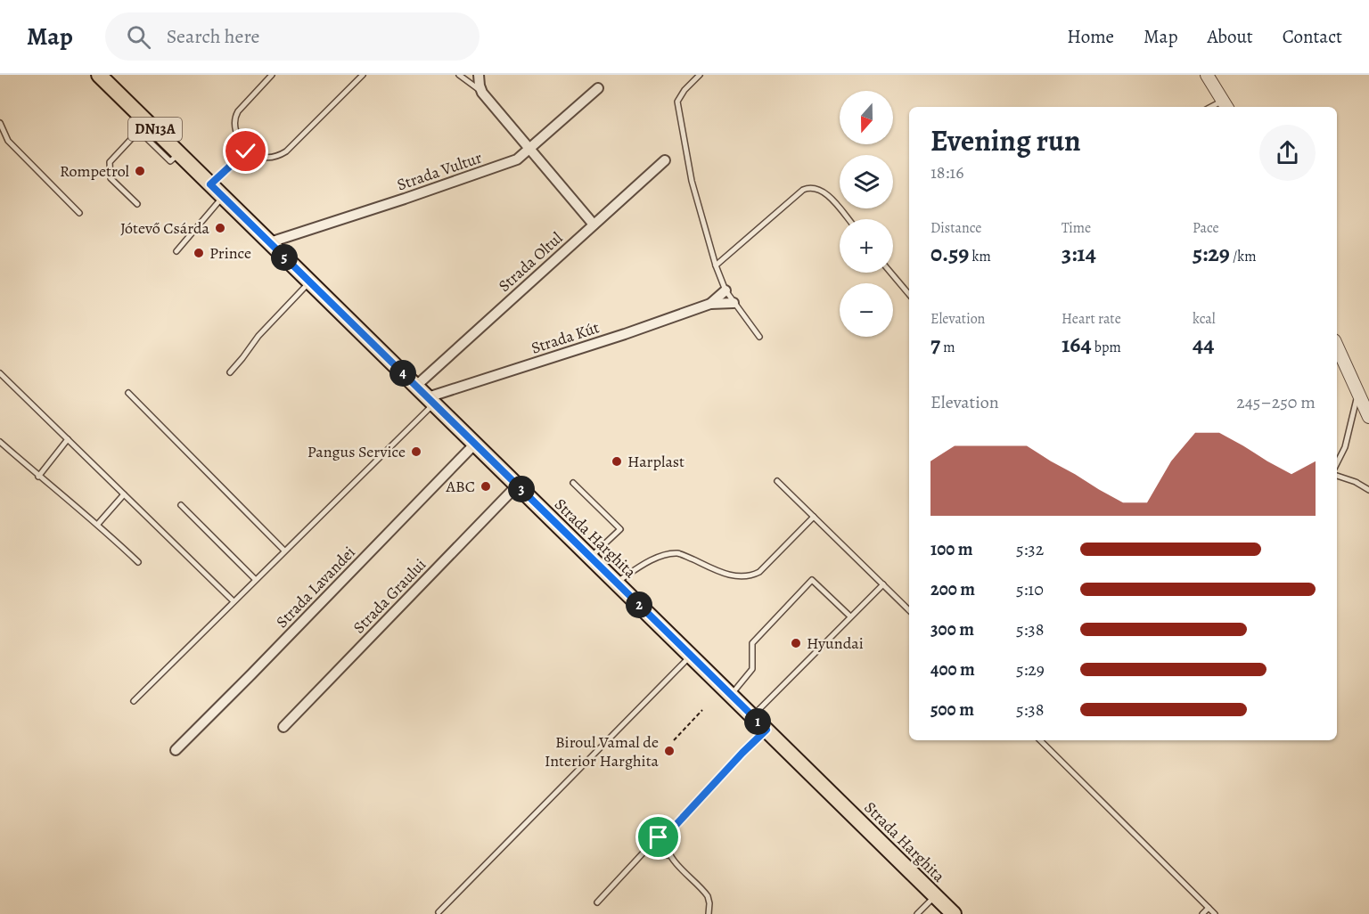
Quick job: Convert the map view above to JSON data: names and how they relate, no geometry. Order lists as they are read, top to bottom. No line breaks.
{"streets":{"main road":["DN13A","Strada Harghita"],"street":["Strada Vultur","Strada Oltul","Strada Kút","Strada Lavandei","Strada Graului"]},"crossings":[["Strada Vultur","Strada Harghita"],["Strada Oltul","Strada Harghita"],["Strada Kút","Strada Harghita"],["Strada Harghita","Strada Lavandei"],["Strada Harghita","Strada Graului"]],"places":["Rompetrol","Jótevő Csárda","Prince","Pangus Service","Harplast","ABC","Hyundai","Biroul Vamal de Interior Harghita"],"north":"bottom","page":{"header":"Map","search":"Search here","nav":["Home","Map","About","Contact"],"map_buttons":["+","−"],"heading":["Evening run","18:16"],"stats":[["Distance","0.59 km"],["Time","3:14"],["Pace","5:29 /km"],["Elevation","7 m"],["Heart rate","164 bpm"],["kcal","44"]],"pins":["5","4","3","2","1"],"chart":["Elevation","245–250 m"],"list":[{"name":"100 m","note":"5:32"},{"name":"200 m","note":"5:10"},{"name":"300 m","note":"5:38"},{"name":"400 m","note":"5:29"},{"name":"500 m","note":"5:38"}]}}
